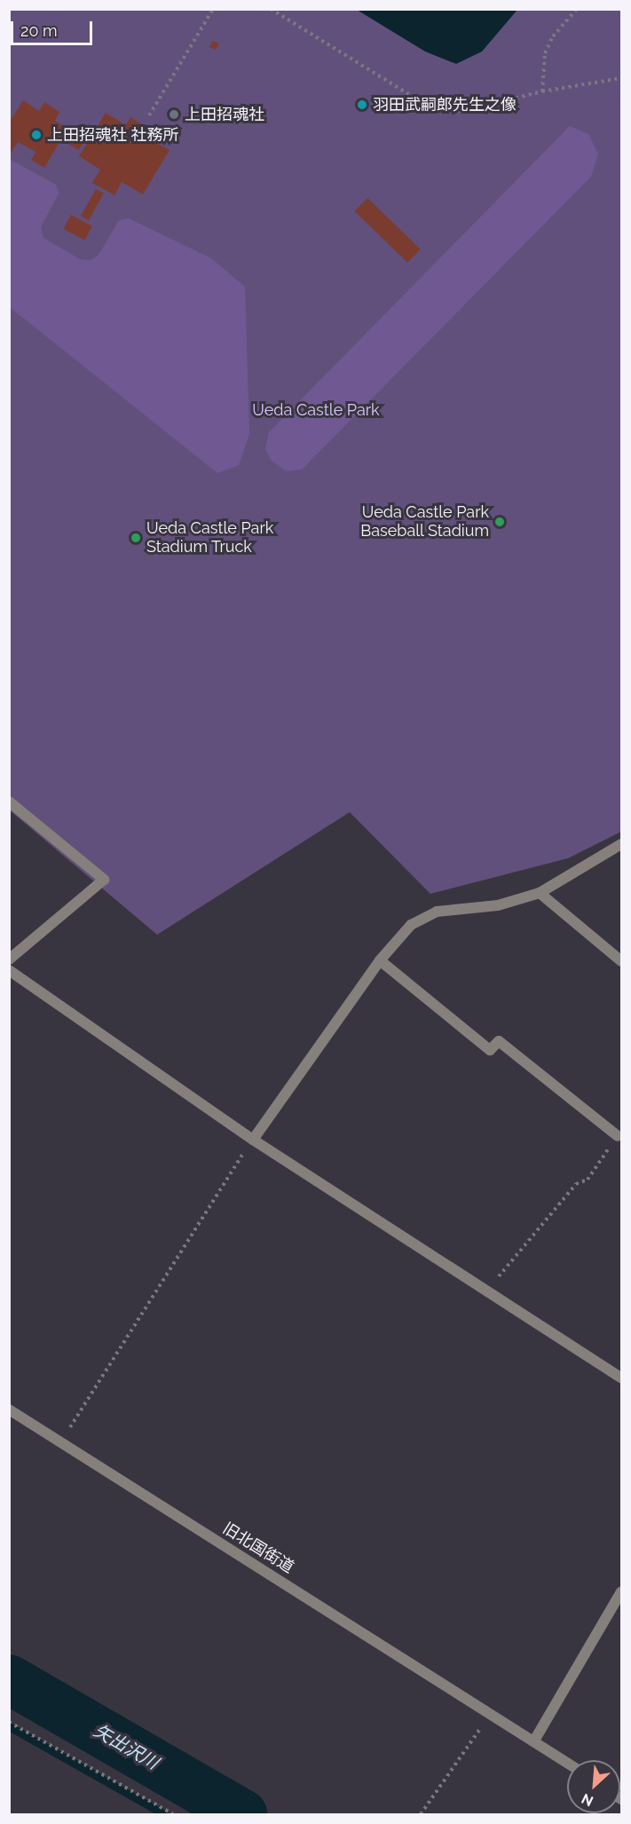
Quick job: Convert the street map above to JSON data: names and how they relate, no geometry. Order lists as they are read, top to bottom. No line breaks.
{"streets":{"street":["旧北国街道"]},"water":["矢出沢川"],"parks":["Ueda Castle Park"],"places":["羽田武嗣郎先生之像","上田招魂社","上田招魂社 社務所","Ueda Castle Park Baseball Stadium","Ueda Castle Park Stadium Truck"],"scale_bar":"20 m","north":"bottom left"}
